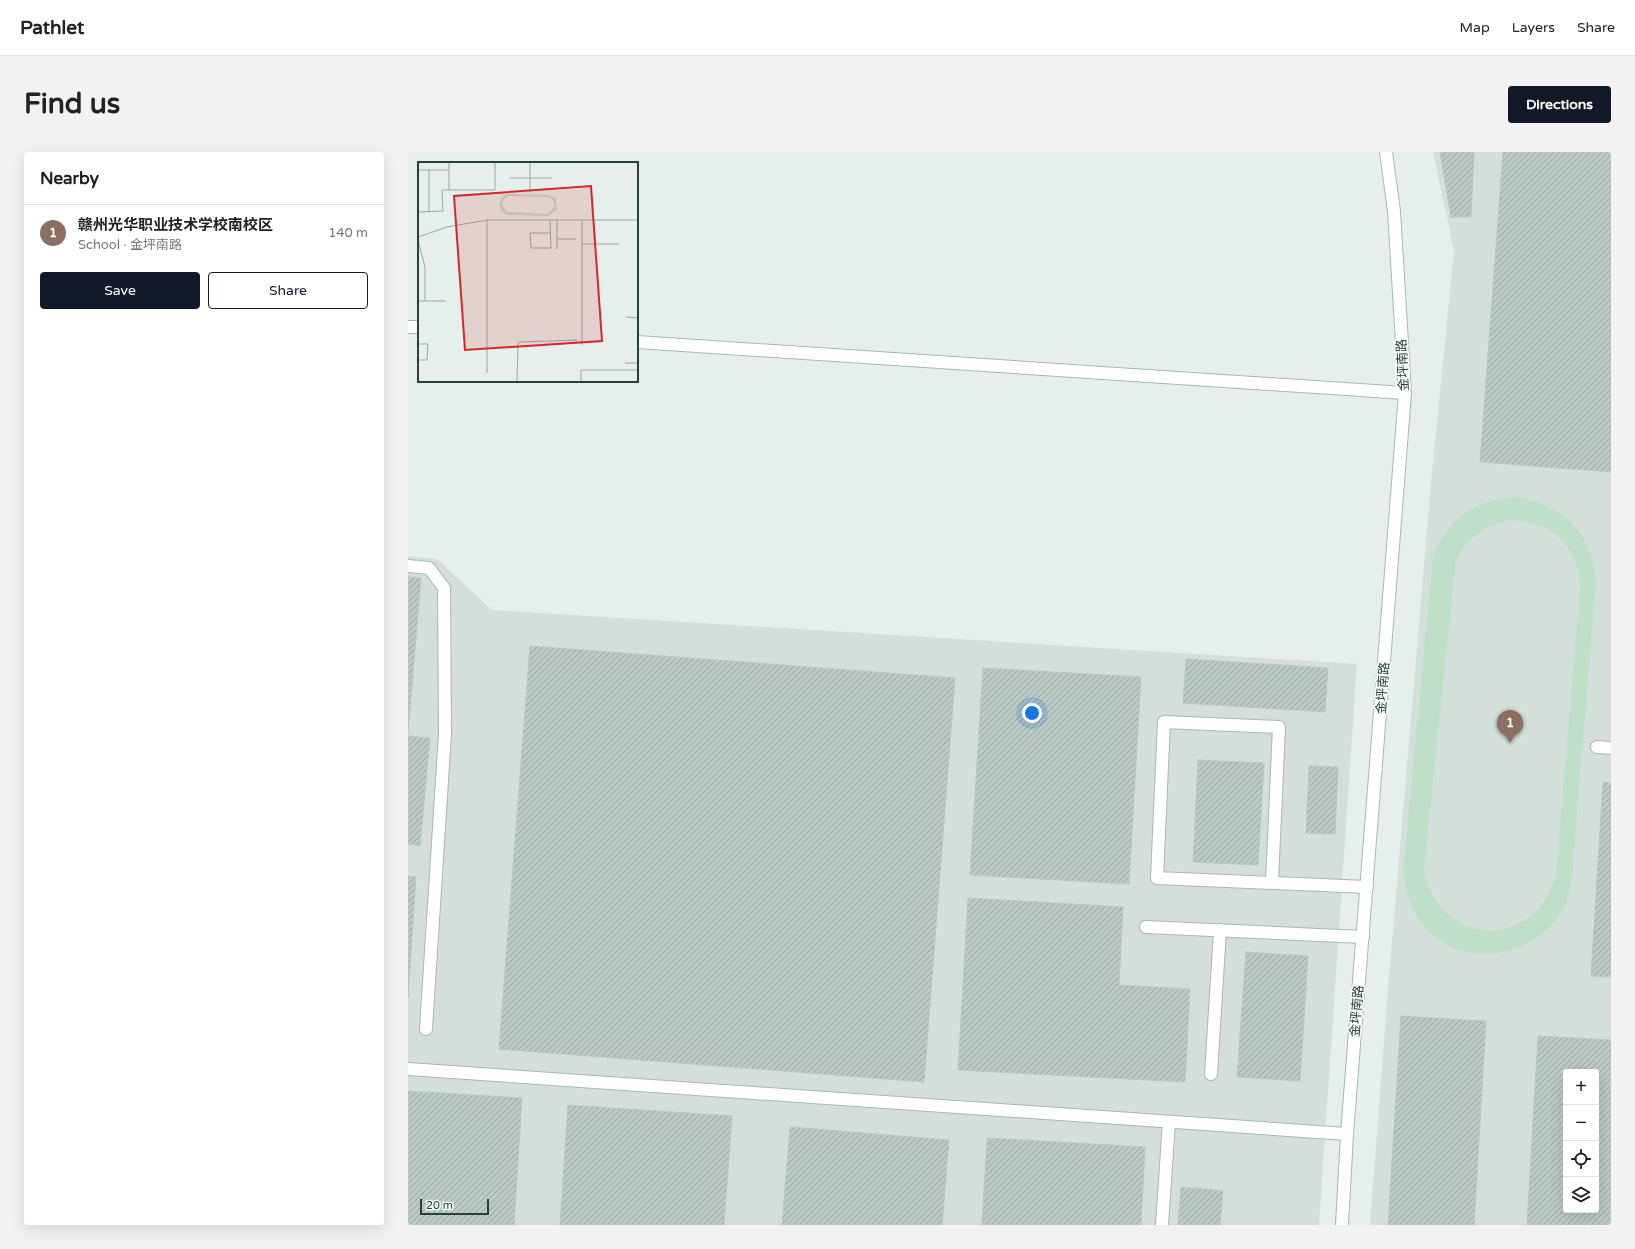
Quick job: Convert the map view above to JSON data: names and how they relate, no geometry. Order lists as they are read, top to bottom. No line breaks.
{"streets":{"street":["金坪南路"]},"scale_bar":"20 m","page":{"header":"Pathlet","nav":["Map","Layers","Share"],"buttons":["Directions",["Save","Share"]],"title":"Find us","heading":"Nearby","list":[{"mark":"1","name":"赣州光华职业技术学校南校区","note":"School · 金坪南路","value":"140 m"}],"pins":"1","map_buttons":["+","−"],"scale":"20 m"}}
